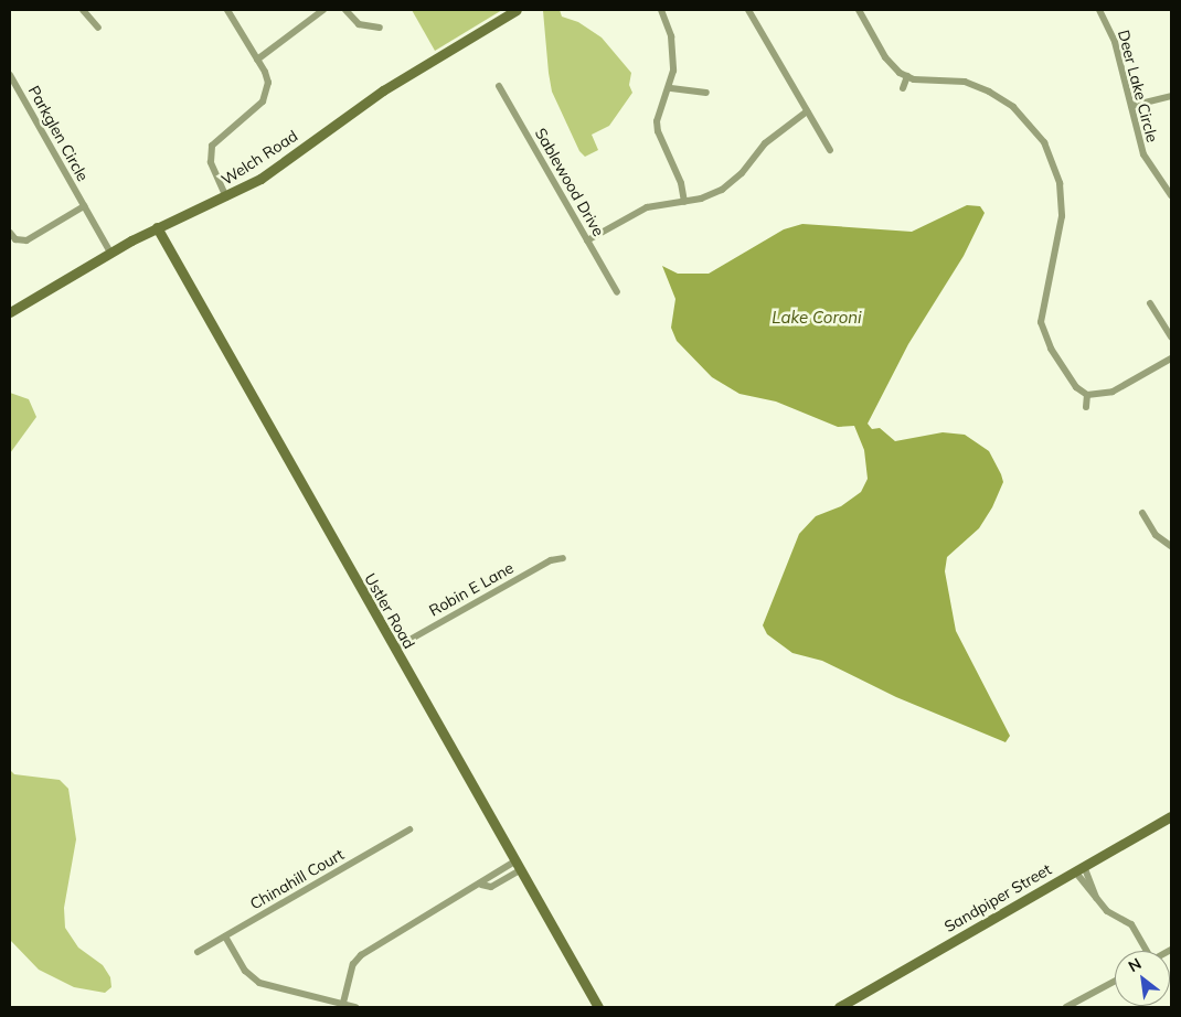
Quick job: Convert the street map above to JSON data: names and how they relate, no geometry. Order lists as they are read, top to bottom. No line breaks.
{"streets":{"street":["Deer Lake Circle","Parkglen Circle","Welch Road","Sablewood Drive","Robin E Lane","Ustler Road","Chinahill Court","Sandpiper Street"]},"crossings":[["Parkglen Circle","Welch Road"],["Welch Road","Ustler Road"],["Robin E Lane","Ustler Road"]],"water":["Lake Coroni"],"north":"top left"}
